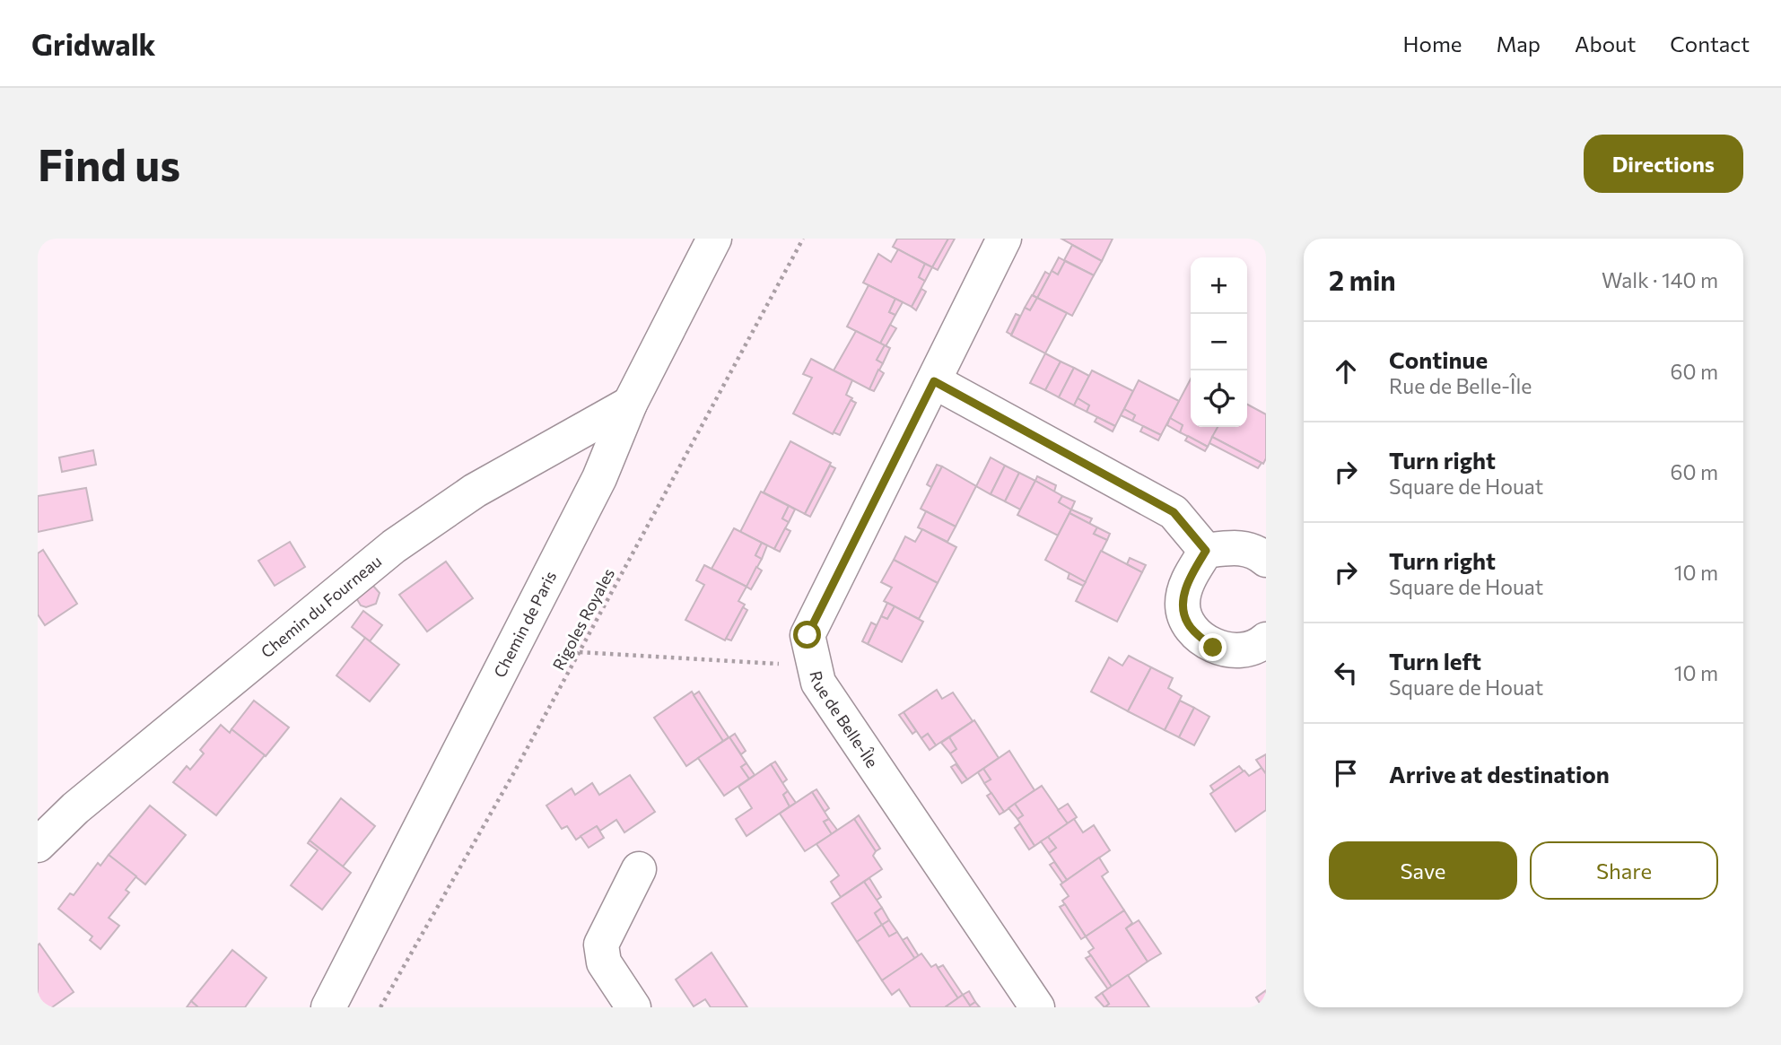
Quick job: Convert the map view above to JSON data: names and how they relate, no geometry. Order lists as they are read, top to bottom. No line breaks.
{"streets":{"street":["Chemin du Fourneau","Chemin de Paris","Rue de Belle-Île"],"path":["Rigoles Royales"]},"crossings":[["Chemin du Fourneau","Chemin de Paris"]],"page":{"header":"Gridwalk","nav":["Home","Map","About","Contact"],"buttons":["Directions",["Save","Share"]],"title":"Find us","heading":["2 min","Walk · 140 m"],"map_buttons":["+","−"],"list":[["Continue","Rue de Belle-Île","60 m"],["Turn right","Square de Houat","60 m"],["Turn right","Square de Houat","10 m"],["Turn left","Square de Houat","10 m"],"Arrive at destination"]}}
